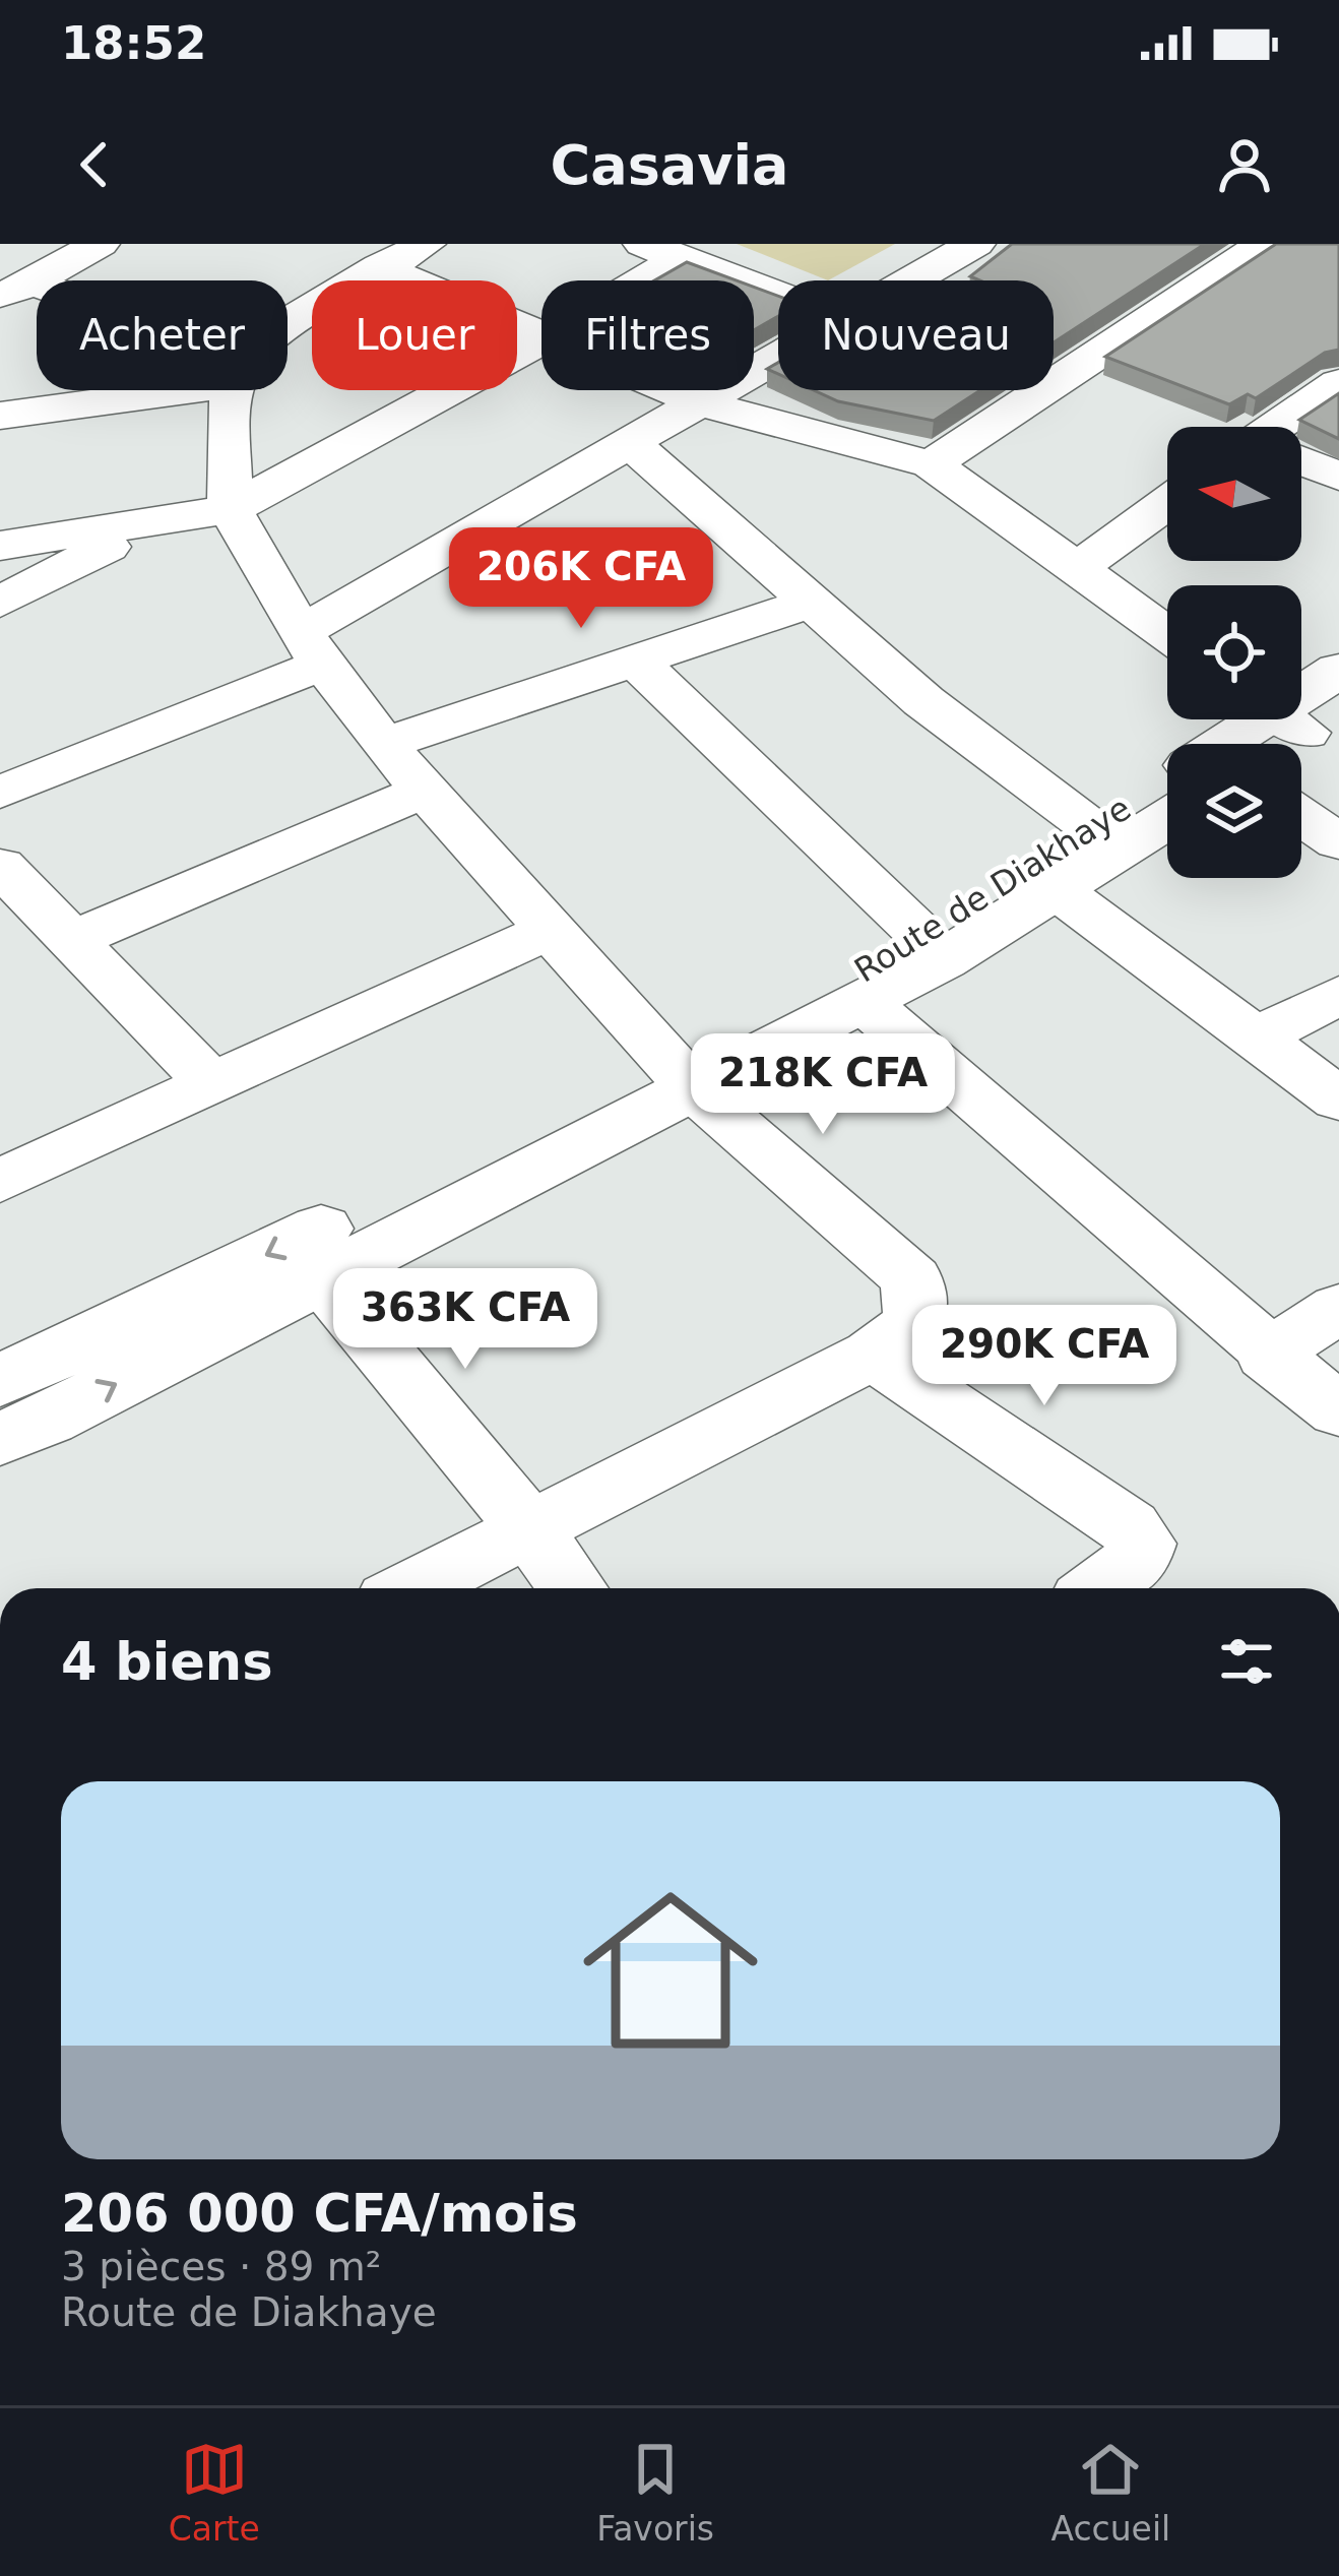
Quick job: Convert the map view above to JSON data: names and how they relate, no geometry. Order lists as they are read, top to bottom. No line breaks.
{"streets":{"main road":["Route de Diakhaye"]},"north":"left","page":{"status":"18:52","header":"Casavia","chip":["Acheter","Louer","Filtres","Nouveau"],"price":["206K CFA","218K CFA","363K CFA","290K CFA"],"heading":"4 biens","list":[{"name":"206 000 CFA/mois","note":"3 pièces · 89 m² · Route de Diakhaye"}],"tabs":["Carte","Favoris","Accueil"]}}
